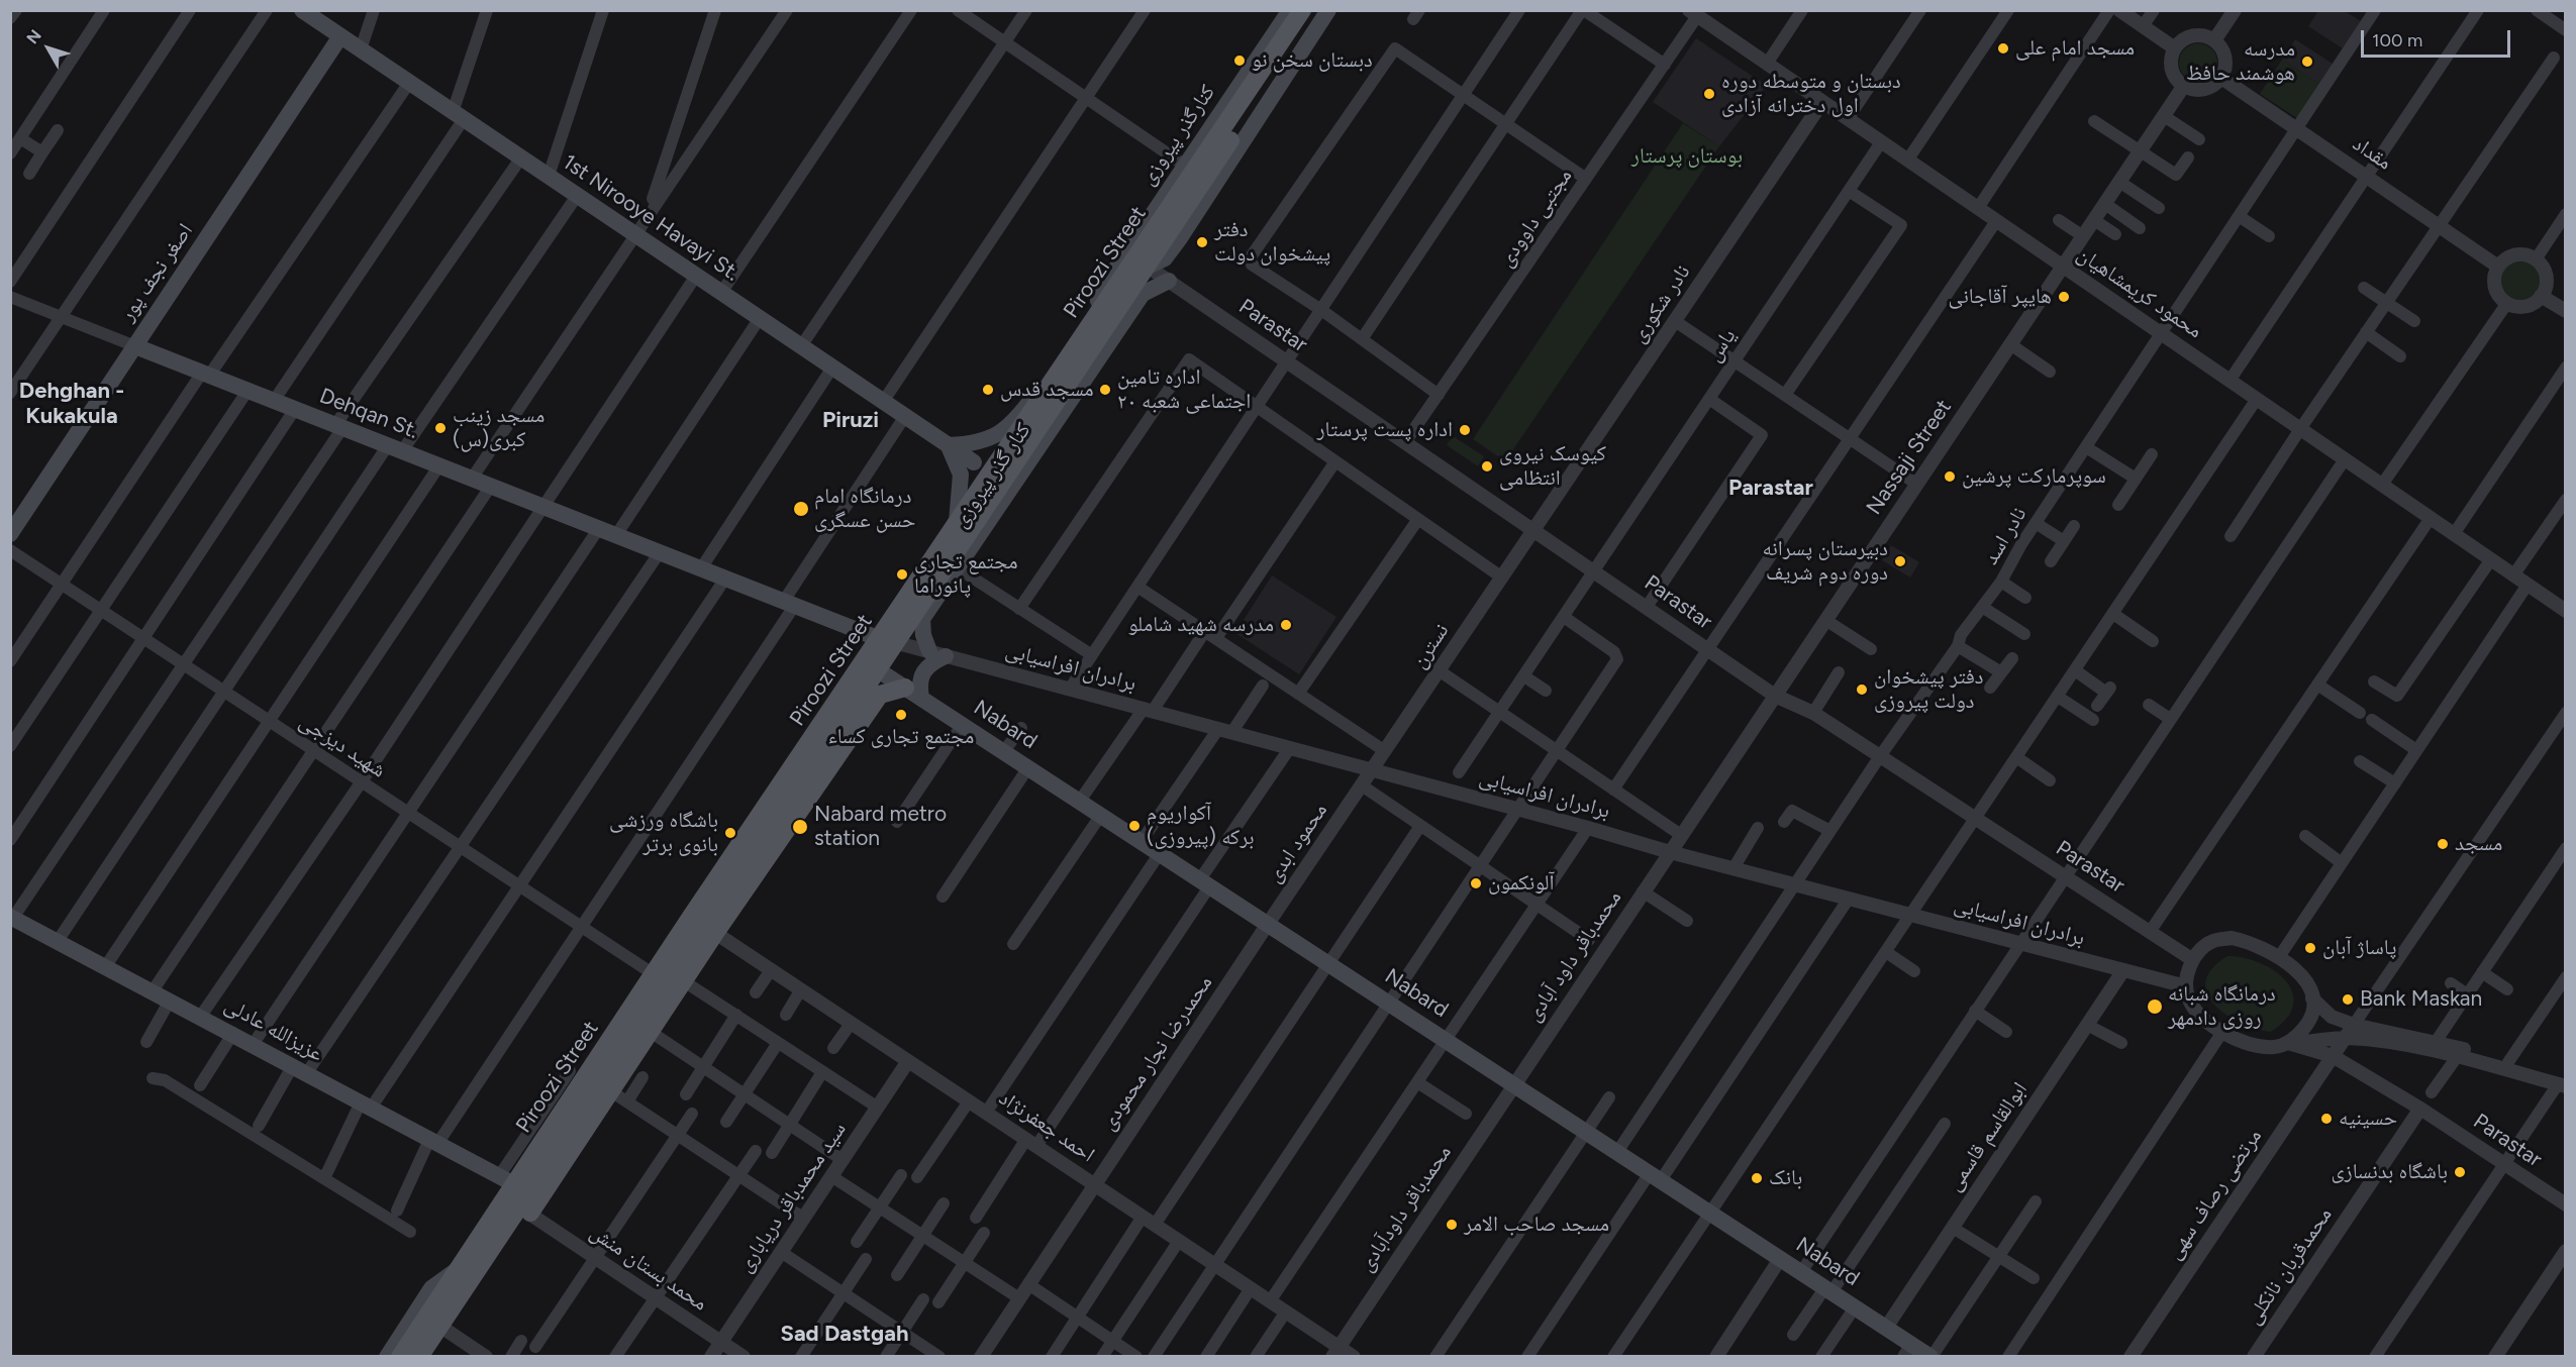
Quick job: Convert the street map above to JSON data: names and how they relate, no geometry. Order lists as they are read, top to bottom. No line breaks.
{"streets":{"main road":["کنارگذر پیروزی","1st Nirooye Havayi St.","Piroozi Street","اصغر نجف پور","Dehqan St.","کنار گذر پیروزی","Nabard","عزیزالله عادلی"],"street":["مقداد","مجتبی داوودی","محمود کریمشاهیان","نادر شکوری","Parastar","یاس","Nassaji Street","نادر اسد","نسترن","برادران افراسیابی","شهید دیزجی","محمود ابدی","محمدباقر داود آبادی","محمدرضا نجار محمودی","احمد جعفرنژاد","ابوالقاسم قاسمی","مرتضی رصاف سهی","سید محمدباقر دریاباری","محمدباقر داودآبادی","محمدقربان نانکلی","محمد بستان منش"]},"crossings":[["کنارگذر پیروزی","Piroozi Street"],["مقداد","Nassaji Street"],["مقداد","نادر اسد"],["1st Nirooye Havayi St.","اصغر نجف پور"],["مجتبی داوودی","محمود کریمشاهیان"],["مجتبی داوودی","Parastar"],["Piroozi Street","Parastar"],["Piroozi Street","Dehqan St."],["Piroozi Street","کنار گذر پیروزی"],["Piroozi Street","برادران افراسیابی"],["Piroozi Street","Nabard"],["Piroozi Street","شهید دیزجی"],["Piroozi Street","عزیزالله عادلی"],["Piroozi Street","احمد جعفرنژاد"],["اصغر نجف پور","Dehqan St."],["محمود کریمشاهیان","نادر شکوری"],["محمود کریمشاهیان","یاس"],["محمود کریمشاهیان","Nassaji Street"],["محمود کریمشاهیان","نادر اسد"],["نادر شکوری","Parastar"],["نادر شکوری","نسترن"],["Parastar","یاس"],["Parastar","Nassaji Street"],["Parastar","کنار گذر پیروزی"],["Parastar","نادر اسد"],["Parastar","نسترن"],["Parastar","برادران افراسیابی"],["Parastar","مرتضی رصاف سهی"],["Parastar","محمدقربان نانکلی"],["Dehqan St.","برادران افراسیابی"],["Nassaji Street","برادران افراسیابی"],["Nassaji Street","محمدباقر داود آبادی"],["کنار گذر پیروزی","برادران افراسیابی"],["نادر اسد","برادران افراسیابی"],["نادر اسد","Nabard"],["نسترن","برادران افراسیابی"],["نسترن","محمود ابدی"],["برادران افراسیابی","محمدباقر داود آبادی"],["برادران افراسیابی","ابوالقاسم قاسمی"],["Nabard","محمود ابدی"],["Nabard","محمدباقر داود آبادی"],["Nabard","محمدرضا نجار محمودی"],["Nabard","ابوالقاسم قاسمی"],["Nabard","محمدباقر داودآبادی"],["محمود ابدی","محمدرضا نجار محمودی"],["محمدباقر داود آبادی","محمدباقر داودآبادی"],["محمدرضا نجار محمودی","احمد جعفرنژاد"],["احمد جعفرنژاد","سید محمدباقر دریاباری"],["احمد جعفرنژاد","محمدباقر داودآبادی"],["سید محمدباقر دریاباری","محمد بستان منش"]],"districts":["Dehghan - Kukakula","Piruzi","Parastar","Sad Dastgah"],"parks":["بوستان پرستار"],"places":["مسجد امام علی","دبستان سخن نو","مدرسه هوشمند حافظ","دبستان و متوسطه دوره اول دخترانه آزادی","دفتر پیشخوان دولت","هایپر آقاجانی","مسجد قدس","اداره تامین اجتماعی شعبه ۲۰","مسجد زینب کبری(س)","اداره پست پرستار","کیوسک نیروی انتظامی","سوپرمارکت پرشین","درمانگاه امام حسن عسگری","دبیرستان پسرانه دوره دوم شریف","مجتمع تجاری پانوراما","مدرسه شهید شاملو","دفتر پیشخوان دولت پیروزی","مجتمع تجاری کساء","آکواریوم برکه (پیروزی)","Nabard metro station","باشگاه ورزشی بانوی برتر","مسجد","آلونکمون","پاساژ آبان","Bank Maskan","درمانگاه شبانه روزی دادمهر","حسینیه","باشگاه بدنسازی","بانک","مسجد صاحب الامر"],"scale_bar":"100 m","north":"top left"}
